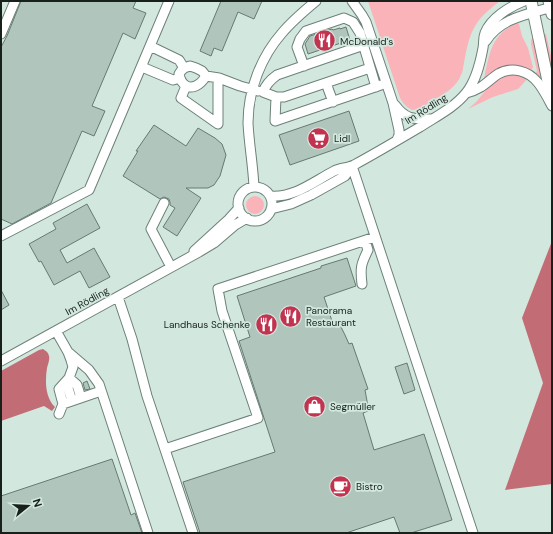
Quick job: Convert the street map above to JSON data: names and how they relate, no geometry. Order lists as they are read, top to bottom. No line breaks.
{"streets":{"street":["Im Rödling"]},"places":{"restaurant":["McDonald's","Panorama Restaurant","Landhaus Schenke"],"supermarket":["Lidl"],"shop":["Segmüller"],"cafe":["Bistro"]},"north":"right"}
